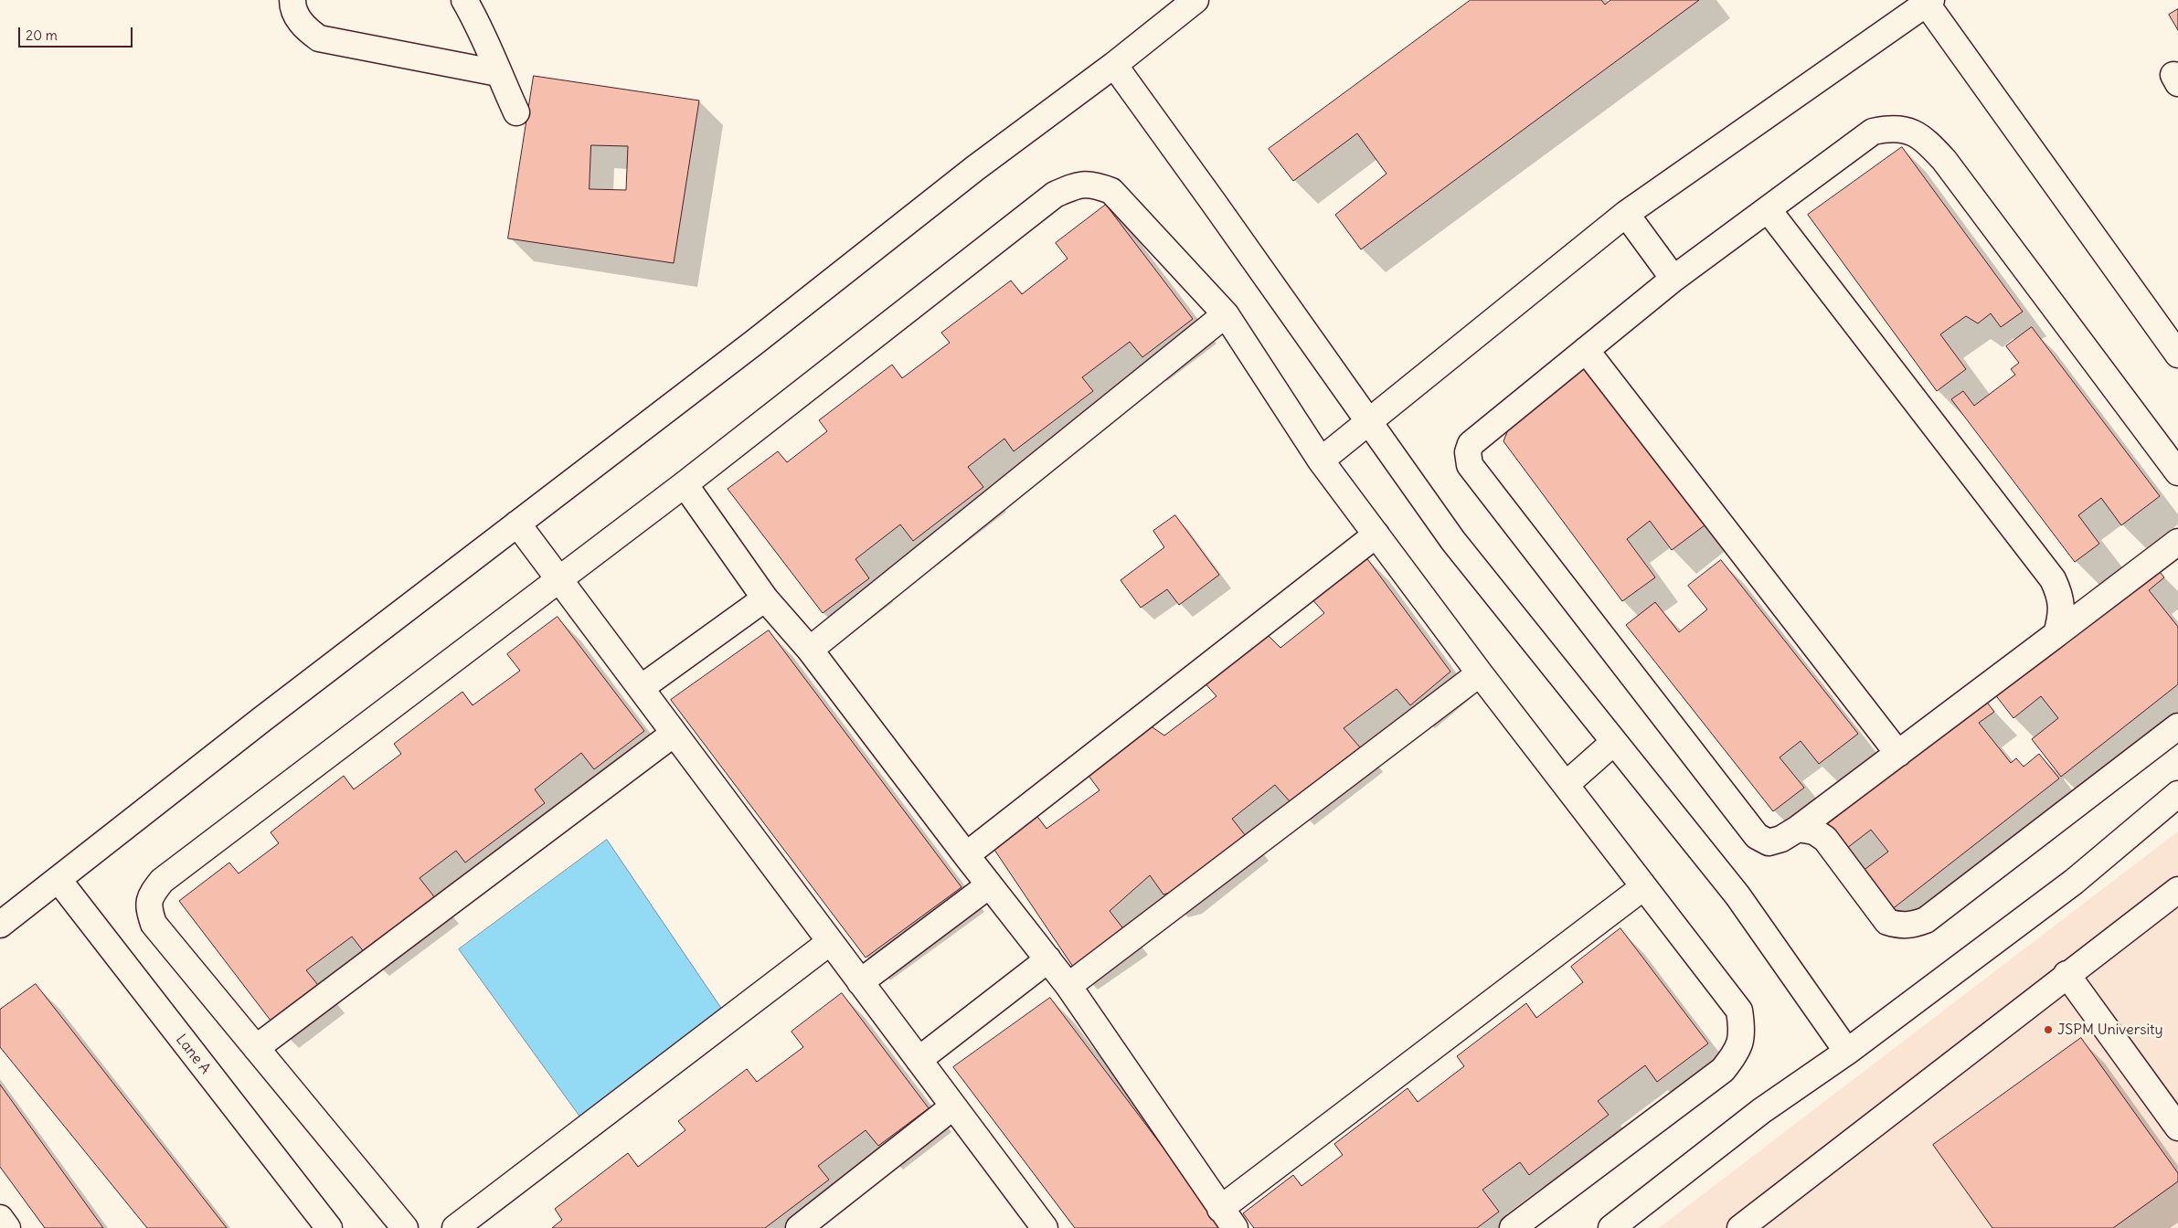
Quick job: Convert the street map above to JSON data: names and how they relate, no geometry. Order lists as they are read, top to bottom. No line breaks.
{"streets":{"street":["Lane A"]},"places":["JSPM University"],"scale_bar":"20 m"}
